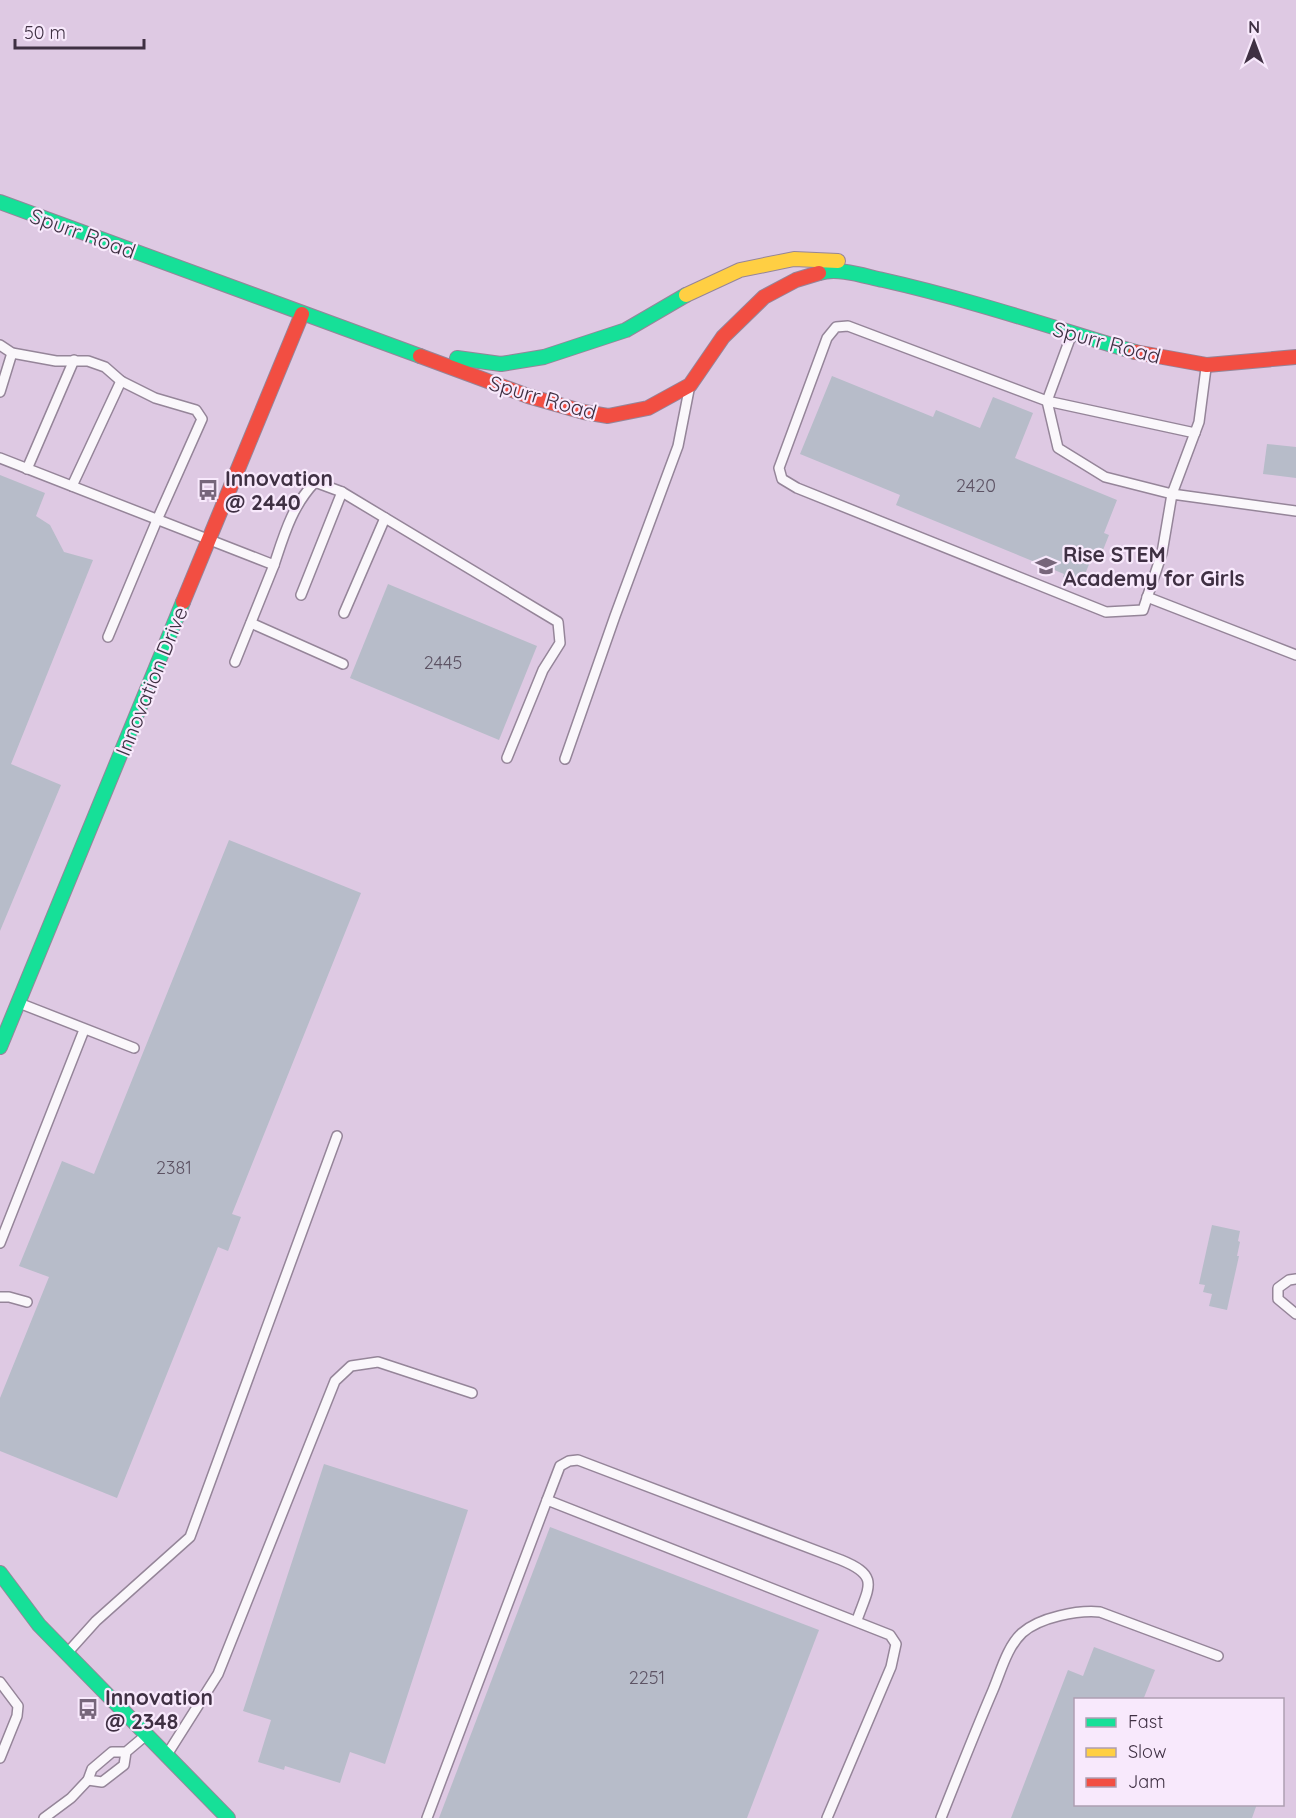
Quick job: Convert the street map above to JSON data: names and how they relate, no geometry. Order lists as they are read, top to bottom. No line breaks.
{"streets":{"street":["Spurr Road","Innovation Drive"]},"crossings":[["Spurr Road","Innovation Drive"]],"places":{"bus stop":["Innovation @ 2440","Innovation @ 2348"],"school or university":["Rise STEM Academy for Girls"]},"house_numbers":["2420","2445","2381","2251"],"legend":["Fast","Slow","Jam"],"scale_bar":"50 m","north":"top"}
